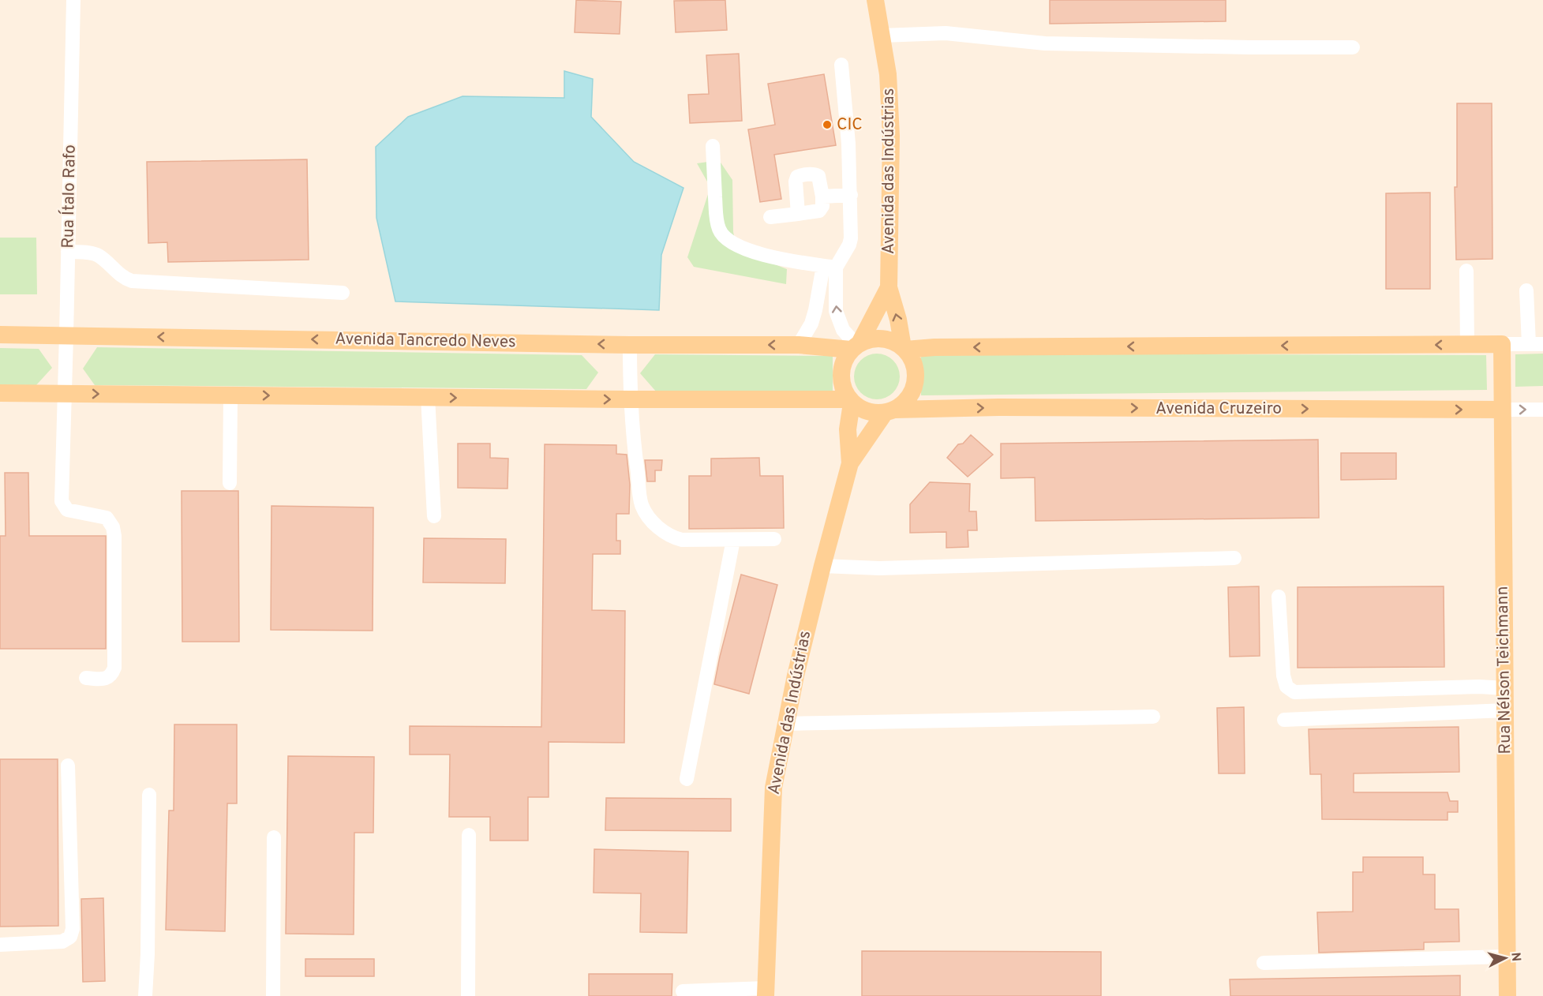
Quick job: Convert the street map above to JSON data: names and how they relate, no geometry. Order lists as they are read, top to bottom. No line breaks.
{"streets":{"main road":["Avenida das Indústrias","Avenida Tancredo Neves","Avenida Cruzeiro","Rua Nélson Teichmann"],"street":["Rua Ítalo Rafo"]},"crossings":[["Rua Ítalo Rafo","Avenida Tancredo Neves"],["Avenida Tancredo Neves","Avenida Cruzeiro"],["Avenida Cruzeiro","Rua Nélson Teichmann"]],"places":["CIC"],"north":"right"}
